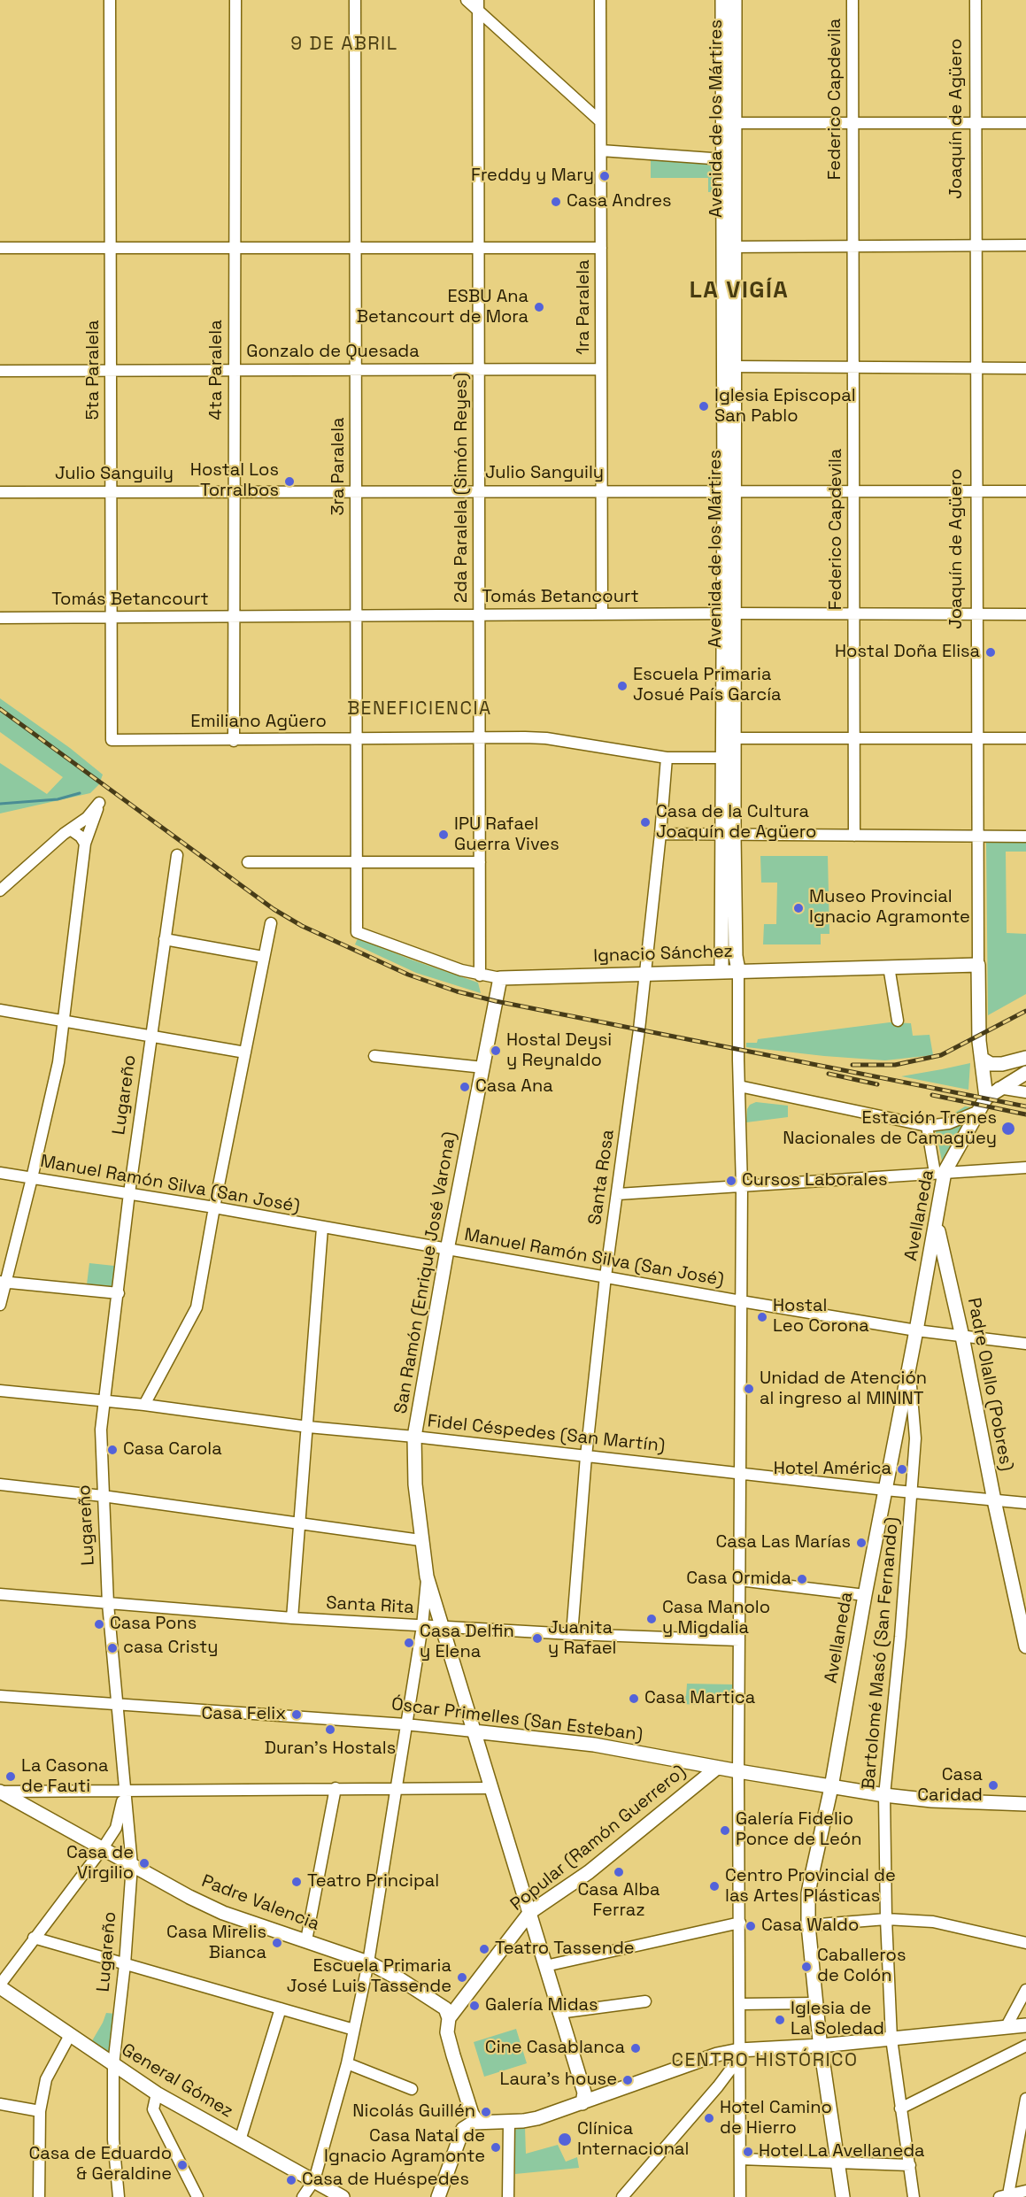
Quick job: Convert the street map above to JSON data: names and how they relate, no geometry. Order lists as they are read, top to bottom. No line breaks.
{"streets":{"main road":["Avenida de los Mártires","Joaquín de Agüero","Ignacio Sánchez","Avellaneda","San Ramón (Enrique José Varona)","Padre Olallo (Pobres)","Óscar Primelles (San Esteban)","Popular (Ramón Guerrero)","Padre Valencia","General Gómez"],"street":["Federico Capdevila","1ra Paralela","Gonzalo de Quesada","5ta Paralela","4ta Paralela","3ra Paralela","Julio Sanguily","2da Paralela (Simón Reyes)","Tomás Betancourt","Emiliano Agüero","Lugareño","Santa Rosa","Manuel Ramón Silva (San José)","Fidel Céspedes (San Martín)","Santa Rita","Bartolomé Masó (San Fernando)"]},"crossings":[["Federico Capdevila","Julio Sanguily"],["Federico Capdevila","Tomás Betancourt"],["Avenida de los Mártires","Julio Sanguily"],["Avenida de los Mártires","Tomás Betancourt"],["Avenida de los Mártires","Emiliano Agüero"],["Avenida de los Mártires","Ignacio Sánchez"],["Joaquín de Agüero","Julio Sanguily"],["Joaquín de Agüero","Tomás Betancourt"],["Joaquín de Agüero","Ignacio Sánchez"],["Joaquín de Agüero","Avellaneda"],["1ra Paralela","Gonzalo de Quesada"],["1ra Paralela","Julio Sanguily"],["1ra Paralela","Tomás Betancourt"],["Gonzalo de Quesada","5ta Paralela"],["Gonzalo de Quesada","4ta Paralela"],["Gonzalo de Quesada","3ra Paralela"],["Gonzalo de Quesada","2da Paralela (Simón Reyes)"],["5ta Paralela","Julio Sanguily"],["5ta Paralela","Tomás Betancourt"],["5ta Paralela","Emiliano Agüero"],["4ta Paralela","Julio Sanguily"],["4ta Paralela","Tomás Betancourt"],["4ta Paralela","Emiliano Agüero"],["3ra Paralela","Julio Sanguily"],["3ra Paralela","Tomás Betancourt"],["3ra Paralela","Emiliano Agüero"],["3ra Paralela","Ignacio Sánchez"],["Julio Sanguily","2da Paralela (Simón Reyes)"],["2da Paralela (Simón Reyes)","Tomás Betancourt"],["2da Paralela (Simón Reyes)","Emiliano Agüero"],["2da Paralela (Simón Reyes)","Ignacio Sánchez"],["Emiliano Agüero","Santa Rosa"],["Ignacio Sánchez","Santa Rosa"],["Ignacio Sánchez","San Ramón (Enrique José Varona)"],["Lugareño","Manuel Ramón Silva (San José)"],["Lugareño","Fidel Céspedes (San Martín)"],["Lugareño","Santa Rita"],["Lugareño","Óscar Primelles (San Esteban)"],["Lugareño","Padre Valencia"],["Lugareño","General Gómez"],["Santa Rosa","Manuel Ramón Silva (San José)"],["Santa Rosa","Fidel Céspedes (San Martín)"],["Santa Rosa","Santa Rita"],["Manuel Ramón Silva (San José)","Avellaneda"],["Manuel Ramón Silva (San José)","San Ramón (Enrique José Varona)"],["Manuel Ramón Silva (San José)","Padre Olallo (Pobres)"],["Avellaneda","Padre Olallo (Pobres)"],["Avellaneda","Fidel Céspedes (San Martín)"],["Avellaneda","Bartolomé Masó (San Fernando)"],["Avellaneda","Óscar Primelles (San Esteban)"],["San Ramón (Enrique José Varona)","Fidel Céspedes (San Martín)"],["San Ramón (Enrique José Varona)","Santa Rita"],["San Ramón (Enrique José Varona)","Óscar Primelles (San Esteban)"],["San Ramón (Enrique José Varona)","Popular (Ramón Guerrero)"],["Padre Olallo (Pobres)","Fidel Céspedes (San Martín)"],["Fidel Céspedes (San Martín)","Bartolomé Masó (San Fernando)"],["Bartolomé Masó (San Fernando)","Óscar Primelles (San Esteban)"],["Óscar Primelles (San Esteban)","Popular (Ramón Guerrero)"],["Popular (Ramón Guerrero)","Padre Valencia"]],"districts":["9 DE ABRIL","LA VIGÍA","BENEFICIENCIA","CENTRO HISTÓRICO"],"places":["Freddy y Mary","Casa Andres","ESBU Ana Betancourt de Mora","Iglesia Episcopal San Pablo","Hostal Los Torralbos","Hostal Doña Elisa","Escuela Primaria Josué País García","Casa de la Cultura Joaquín de Agüero","IPU Rafael Guerra Vives","Museo Provincial Ignacio Agramonte","Hostal Deysi y Reynaldo","Casa Ana","Estación Trenes Nacionales de Camagüey","Cursos Laborales","Hostal Leo Corona","Unidad de Atención al ingreso al MININT","Casa Carola","Hotel América","Casa Las Marías","Casa Ormida","Casa Manolo y Migdalia","Casa Pons","Juanita y Rafael","Casa Delfin y Elena","casa Cristy","Casa Martica","Casa Felix","Duran's Hostals","La Casona de Fauti","Casa Caridad","Galería Fidelio Ponce de León","Casa de Virgilio","Casa Alba Ferraz","Teatro Principal","Centro Provincial de las Artes Plásticas","Casa Waldo","Casa Mirelis Bianca","Teatro Tassende","Caballeros de Colón","Escuela Primaria José Luis Tassende","Galería Midas","Iglesia de La Soledad","Cine Casablanca","Laura's house","Nicolás Guillén","Hotel Camino de Hierro","Clínica Internacional","Casa Natal de Ignacio Agramonte","Hotel La Avellaneda","Casa de Eduardo & Geraldine","Casa de Huéspedes"]}
